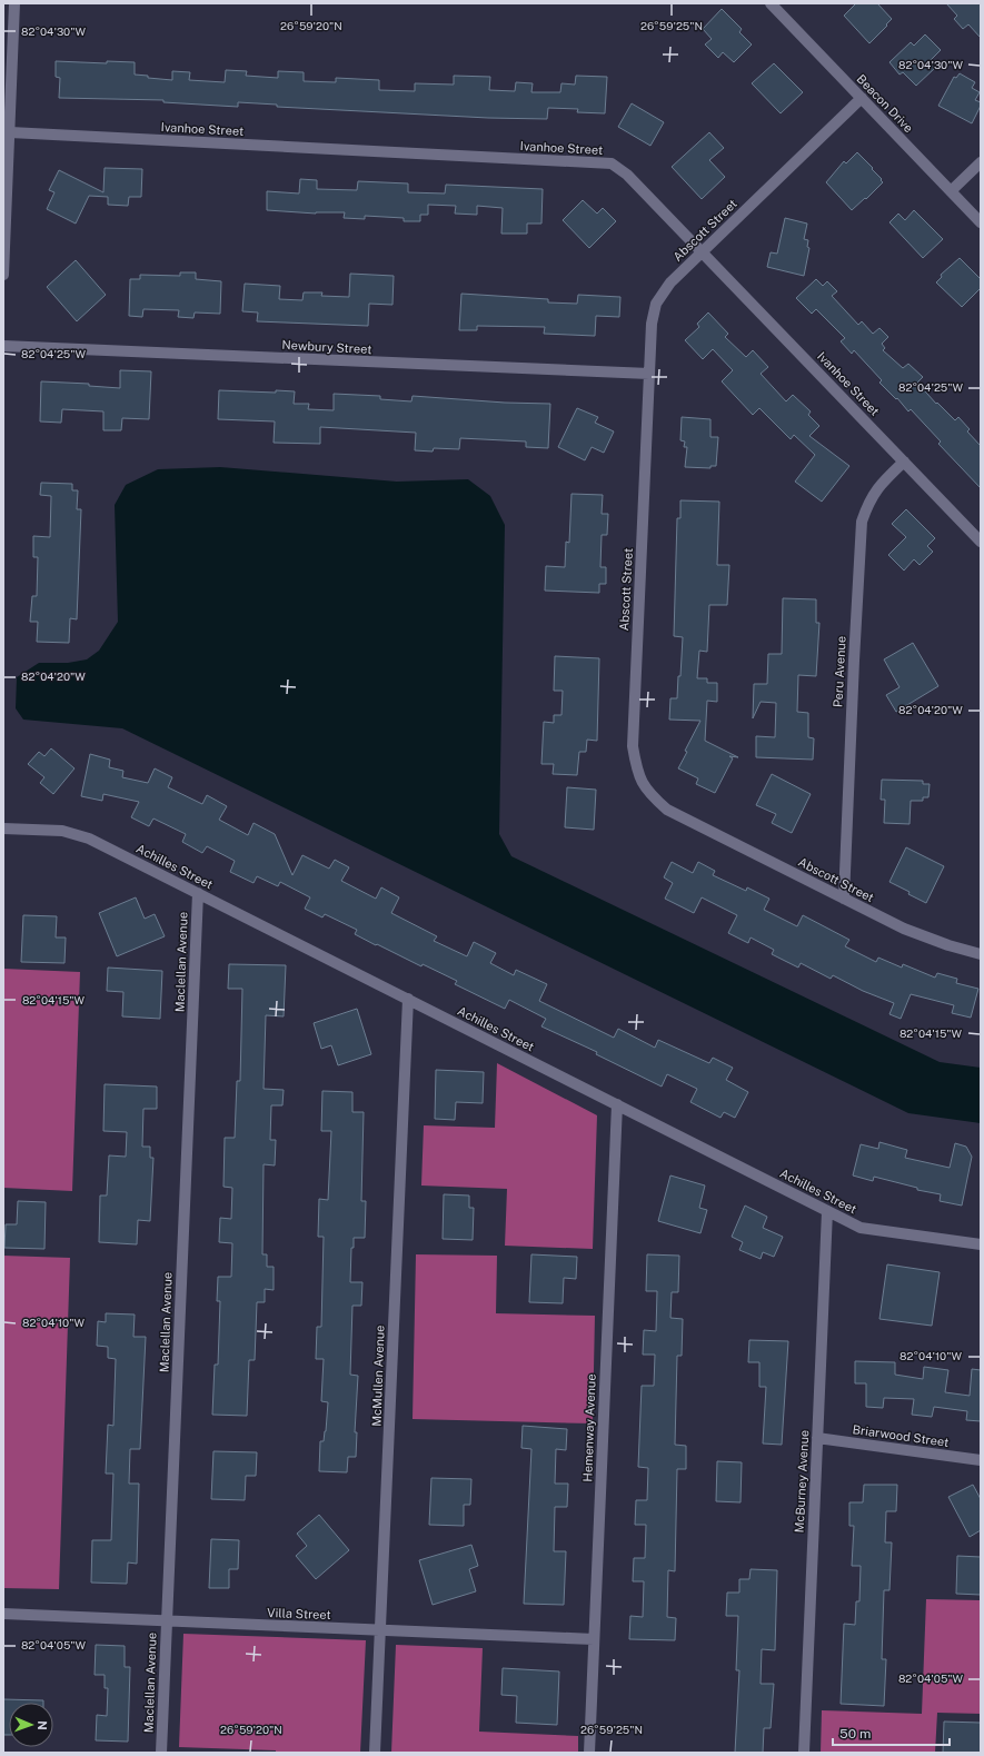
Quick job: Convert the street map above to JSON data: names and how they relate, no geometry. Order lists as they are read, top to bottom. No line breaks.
{"streets":{"street":["Beacon Drive","Ivanhoe Street","Abscott Street","Newbury Street","Peru Avenue","Achilles Street","Maclellan Avenue","McMullen Avenue","Hemenway Avenue","Briarwood Street","McBurney Avenue","Villa Street"]},"crossings":[["Beacon Drive","Abscott Street"],["Ivanhoe Street","Abscott Street"],["Ivanhoe Street","Peru Avenue"],["Abscott Street","Newbury Street"],["Abscott Street","Peru Avenue"],["Achilles Street","Maclellan Avenue"],["Achilles Street","McMullen Avenue"],["Achilles Street","Hemenway Avenue"],["Achilles Street","McBurney Avenue"],["Maclellan Avenue","Villa Street"],["McMullen Avenue","Villa Street"],["Hemenway Avenue","Villa Street"],["Briarwood Street","McBurney Avenue"]],"scale_bar":"50 m","north":"right","coordinates":["26°59'20\"N","26°59'25\"N","82°04'30\"W","82°04'25\"W","82°04'20\"W","82°04'15\"W","82°04'10\"W","82°04'05\"W"]}
